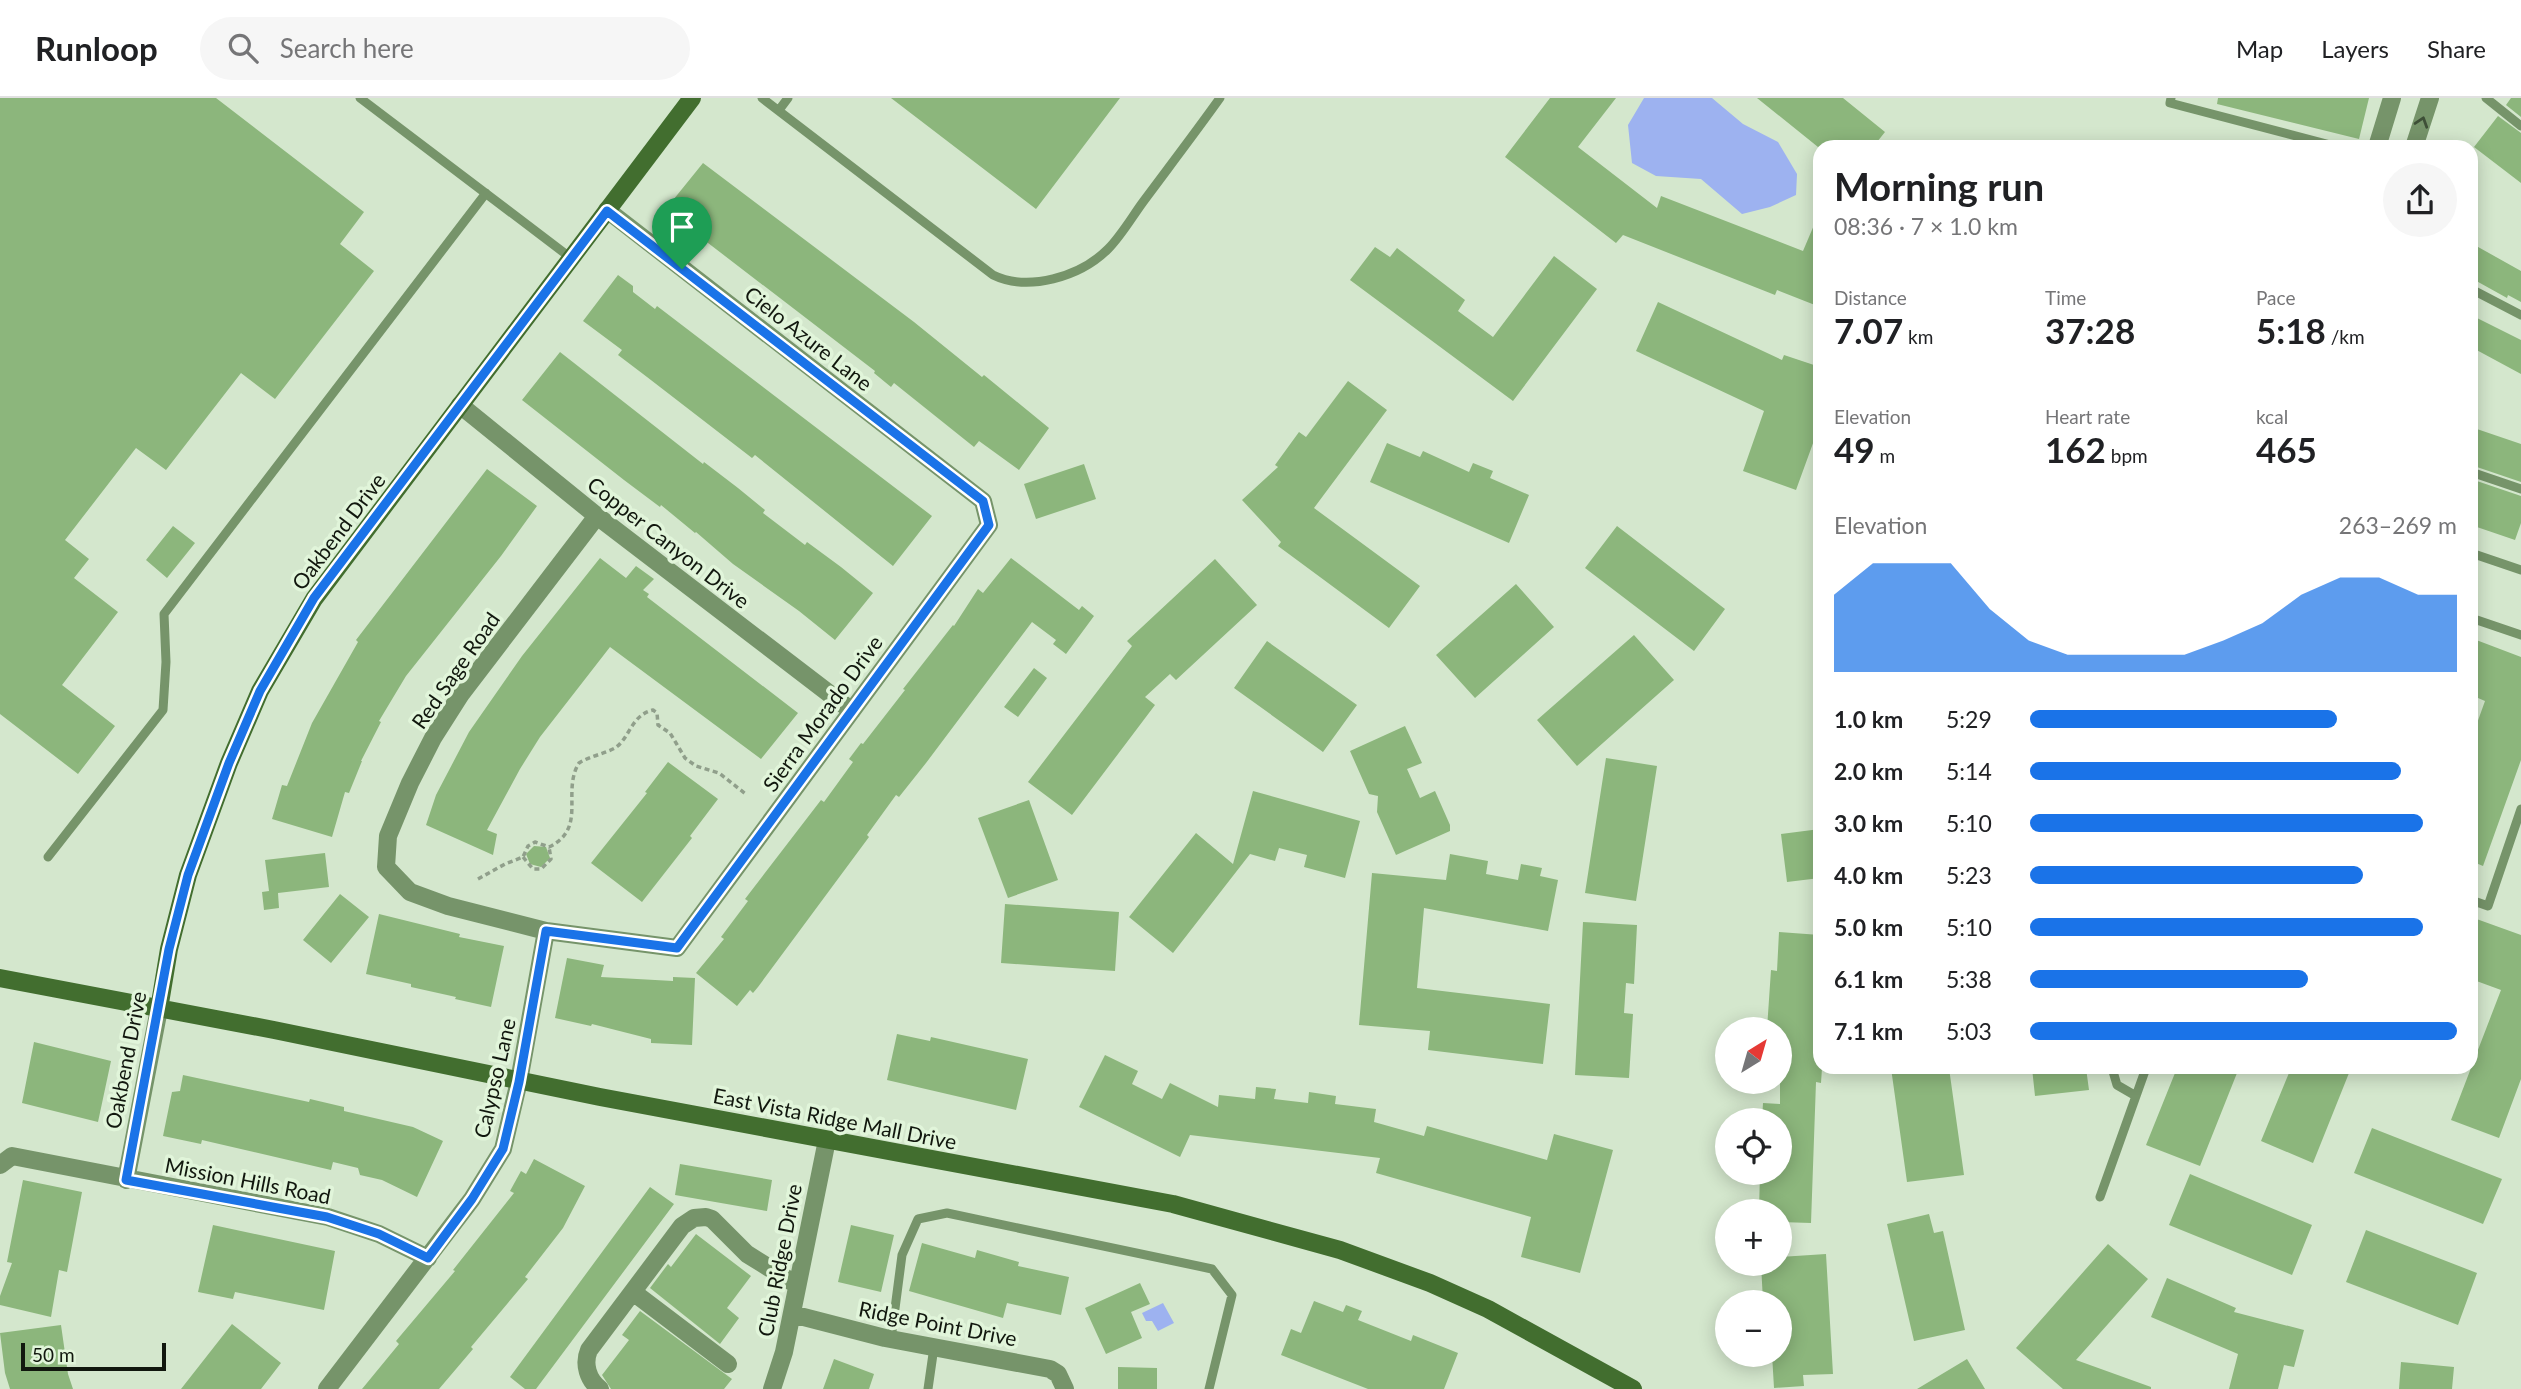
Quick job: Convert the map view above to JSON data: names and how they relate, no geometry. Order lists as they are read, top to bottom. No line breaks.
{"streets":{"main road":["Oakbend Drive","East Vista Ridge Mall Drive"],"street":["Cielo Azure Lane","Copper Canyon Drive","Red Sage Road","Sierra Morado Drive","Calypso Lane","Mission Hills Road","Club Ridge Drive","Ridge Point Drive"]},"crossings":[["Cielo Azure Lane","Oakbend Drive"],["Cielo Azure Lane","Sierra Morado Drive"],["Oakbend Drive","Copper Canyon Drive"],["Oakbend Drive","East Vista Ridge Mall Drive"],["Oakbend Drive","Mission Hills Road"],["Copper Canyon Drive","Red Sage Road"],["Copper Canyon Drive","Sierra Morado Drive"],["Red Sage Road","Sierra Morado Drive"],["Red Sage Road","Calypso Lane"],["Sierra Morado Drive","Calypso Lane"],["Calypso Lane","East Vista Ridge Mall Drive"],["Calypso Lane","Mission Hills Road"],["East Vista Ridge Mall Drive","Club Ridge Drive"],["Club Ridge Drive","Ridge Point Drive"]],"scale_bar":"50 m","north":"top right","page":{"header":"Runloop","search":"Search here","nav":["Map","Layers","Share"],"heading":["Morning run","08:36 · 7 × 1.0 km"],"stats":[["Distance","7.07 km"],["Time","37:28"],["Pace","5:18 /km"],["Elevation","49 m"],["Heart rate","162 bpm"],["kcal","465"]],"chart":["Elevation","263–269 m"],"list":[{"name":"1.0 km","note":"5:29"},{"name":"2.0 km","note":"5:14"},{"name":"3.0 km","note":"5:10"},{"name":"4.0 km","note":"5:23"},{"name":"5.0 km","note":"5:10"},{"name":"6.1 km","note":"5:38"},{"name":"7.1 km","note":"5:03"}],"map_buttons":["+","−"],"scale":"50 m"}}
